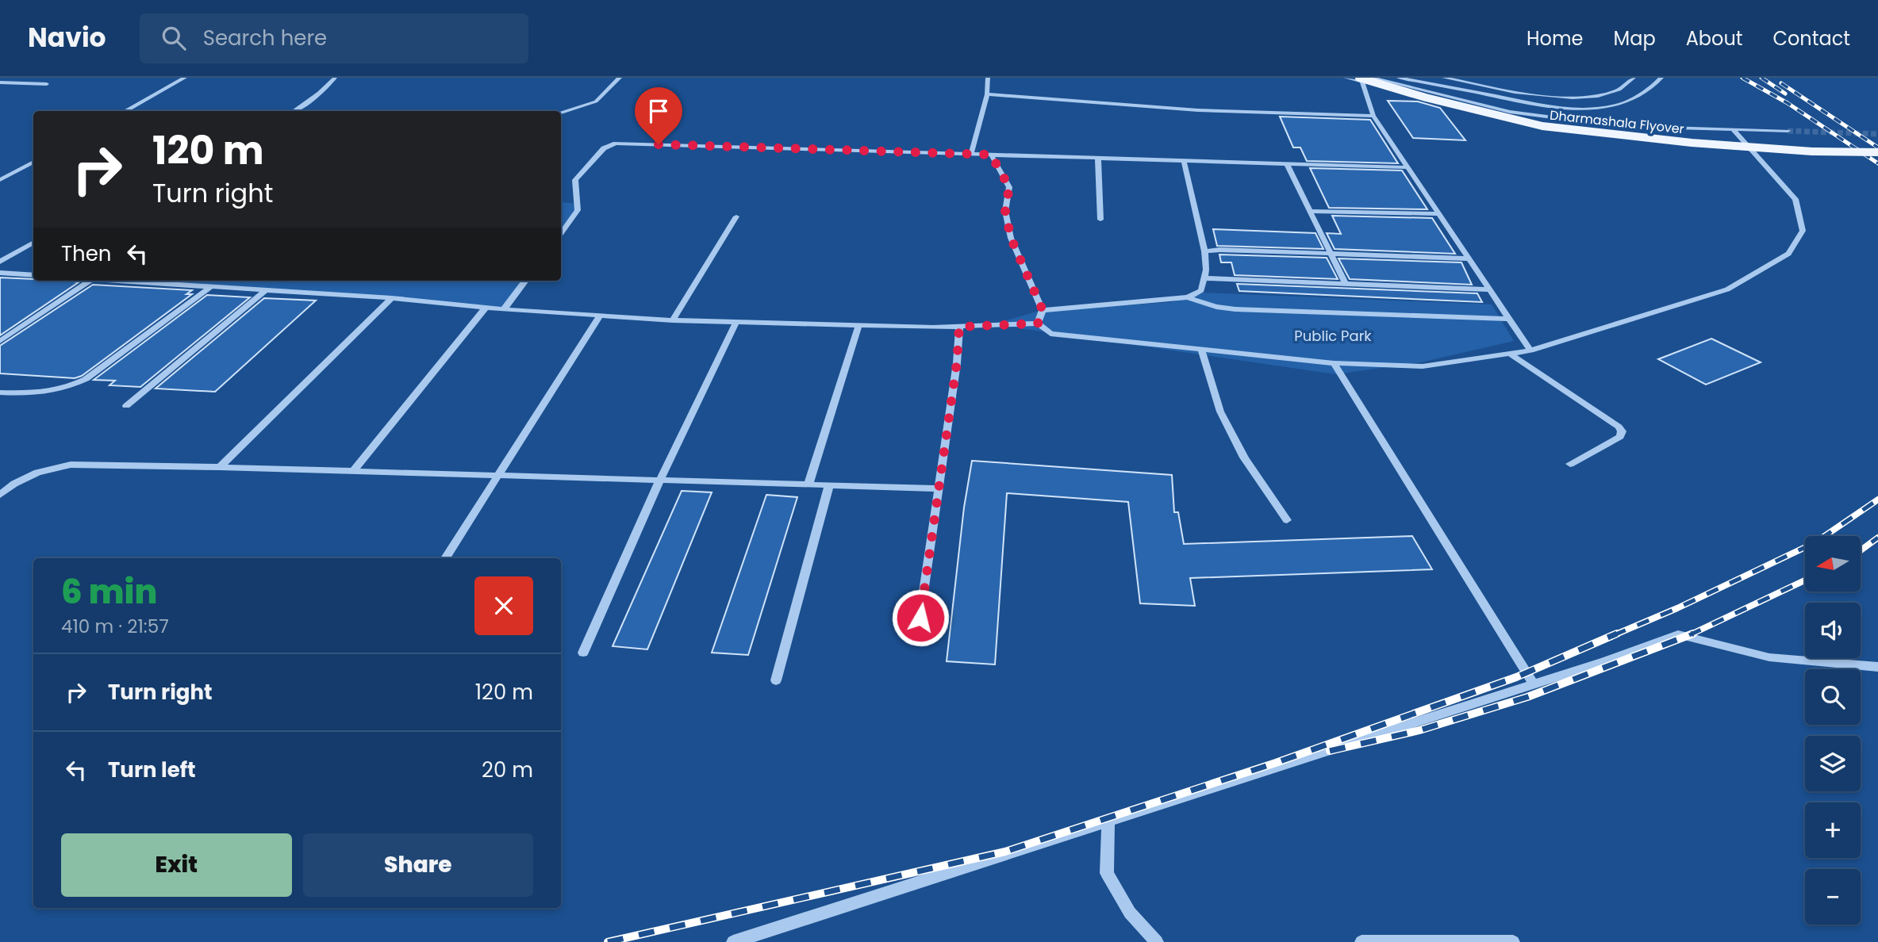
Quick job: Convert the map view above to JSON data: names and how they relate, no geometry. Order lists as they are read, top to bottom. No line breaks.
{"streets":{"main road":["Dharmashala Flyover"]},"parks":["Public Park"],"north":"left","page":{"header":"Navio","search":"Search here","nav":["Home","Map","About","Contact"],"turn":["120 m","Turn right"],"then":"Then","map_buttons":["+","−"],"heading":["6 min","410 m · 21:57"],"list":[{"name":"Turn right","value":"120 m"},{"name":"Turn left","value":"20 m"}],"buttons":["Exit","Share"]}}
